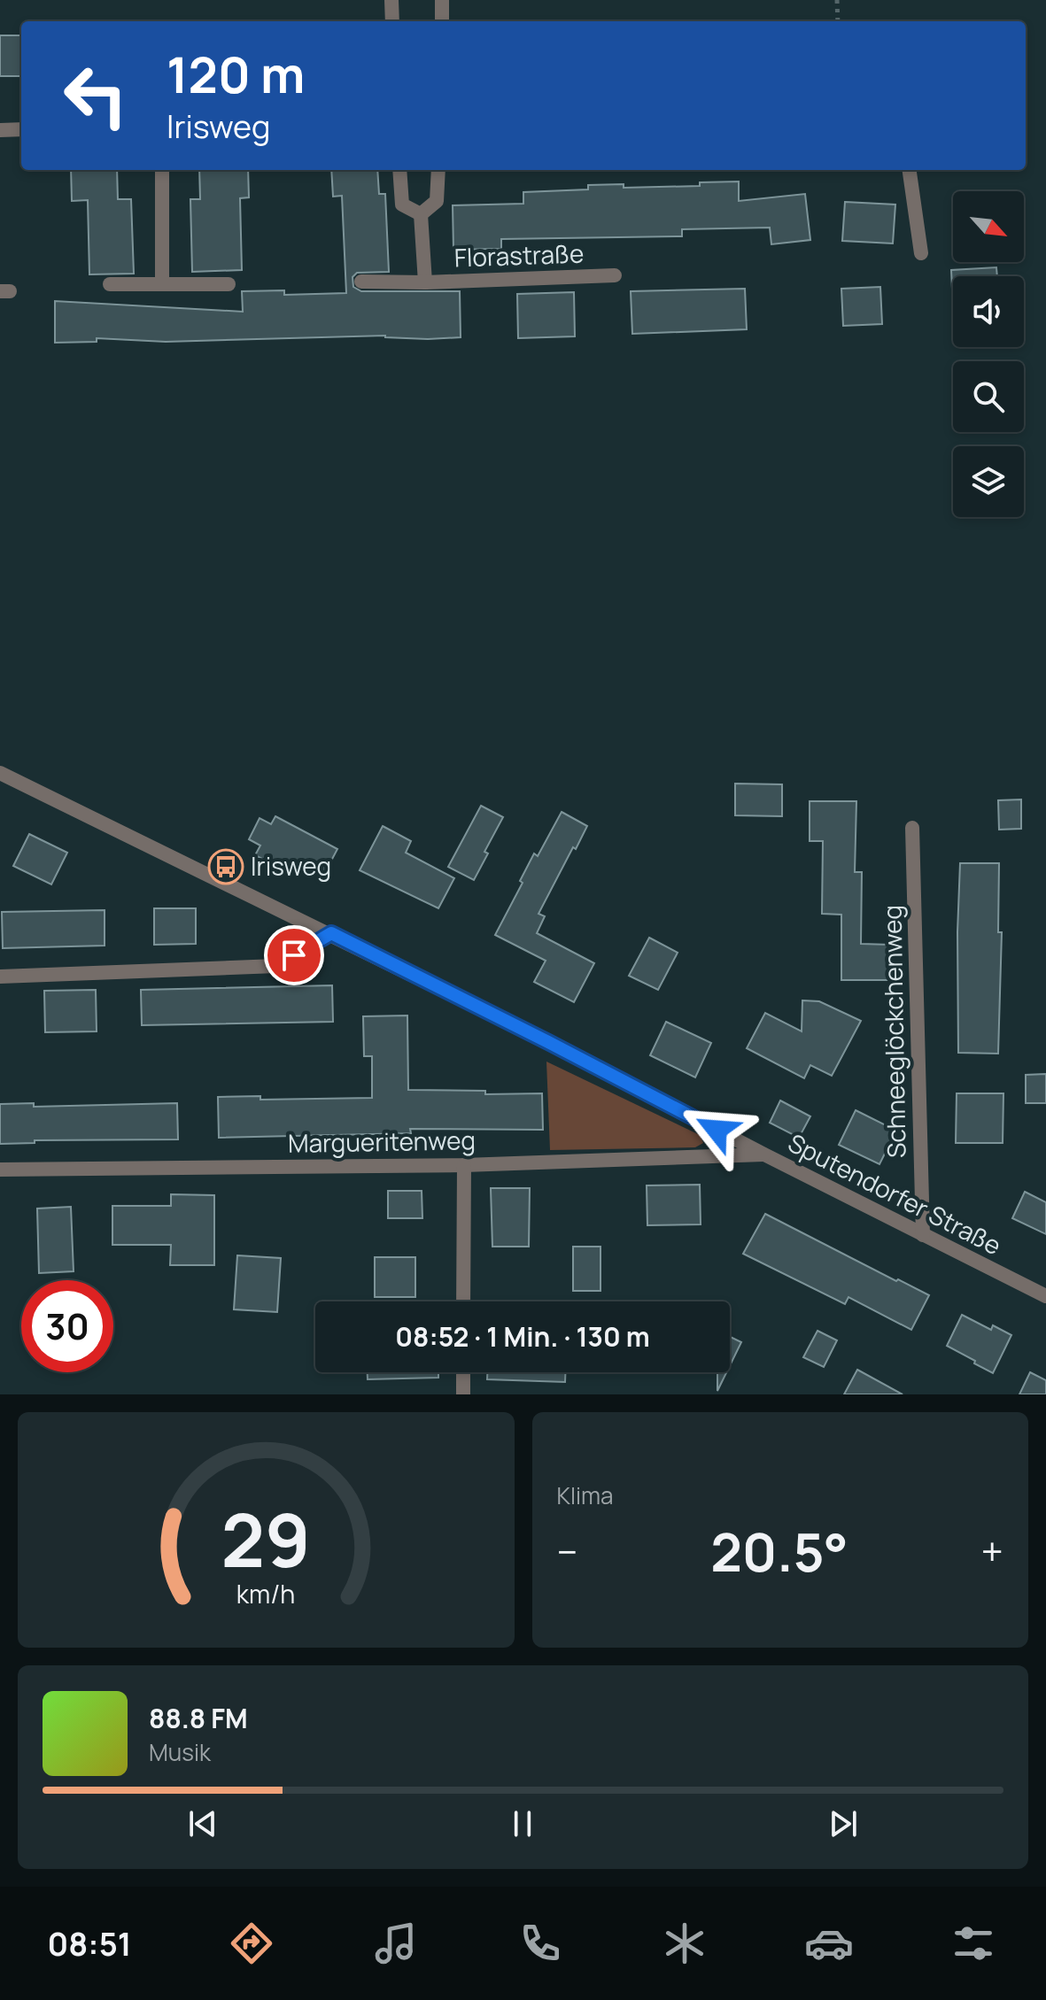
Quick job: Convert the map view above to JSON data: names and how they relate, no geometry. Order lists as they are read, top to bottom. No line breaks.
{"streets":{"street":["Florastraße","Schneeglöckchenweg","Margueritenweg","Sputendorfer Straße"]},"crossings":[["Schneeglöckchenweg","Sputendorfer Straße"],["Margueritenweg","Sputendorfer Straße"]],"places":{"bus stop":["Irisweg"]},"north":"bottom right","page":{"turn":["120 m","Irisweg"],"limit":"30","trip":"08:52 · 1 Min. · 130 m","tile":"Klima","heat":["−","20.5°","+"],"song":["88.8 FM","Musik"],"tabs":"08:51","gauge":["29","km/h"]}}
